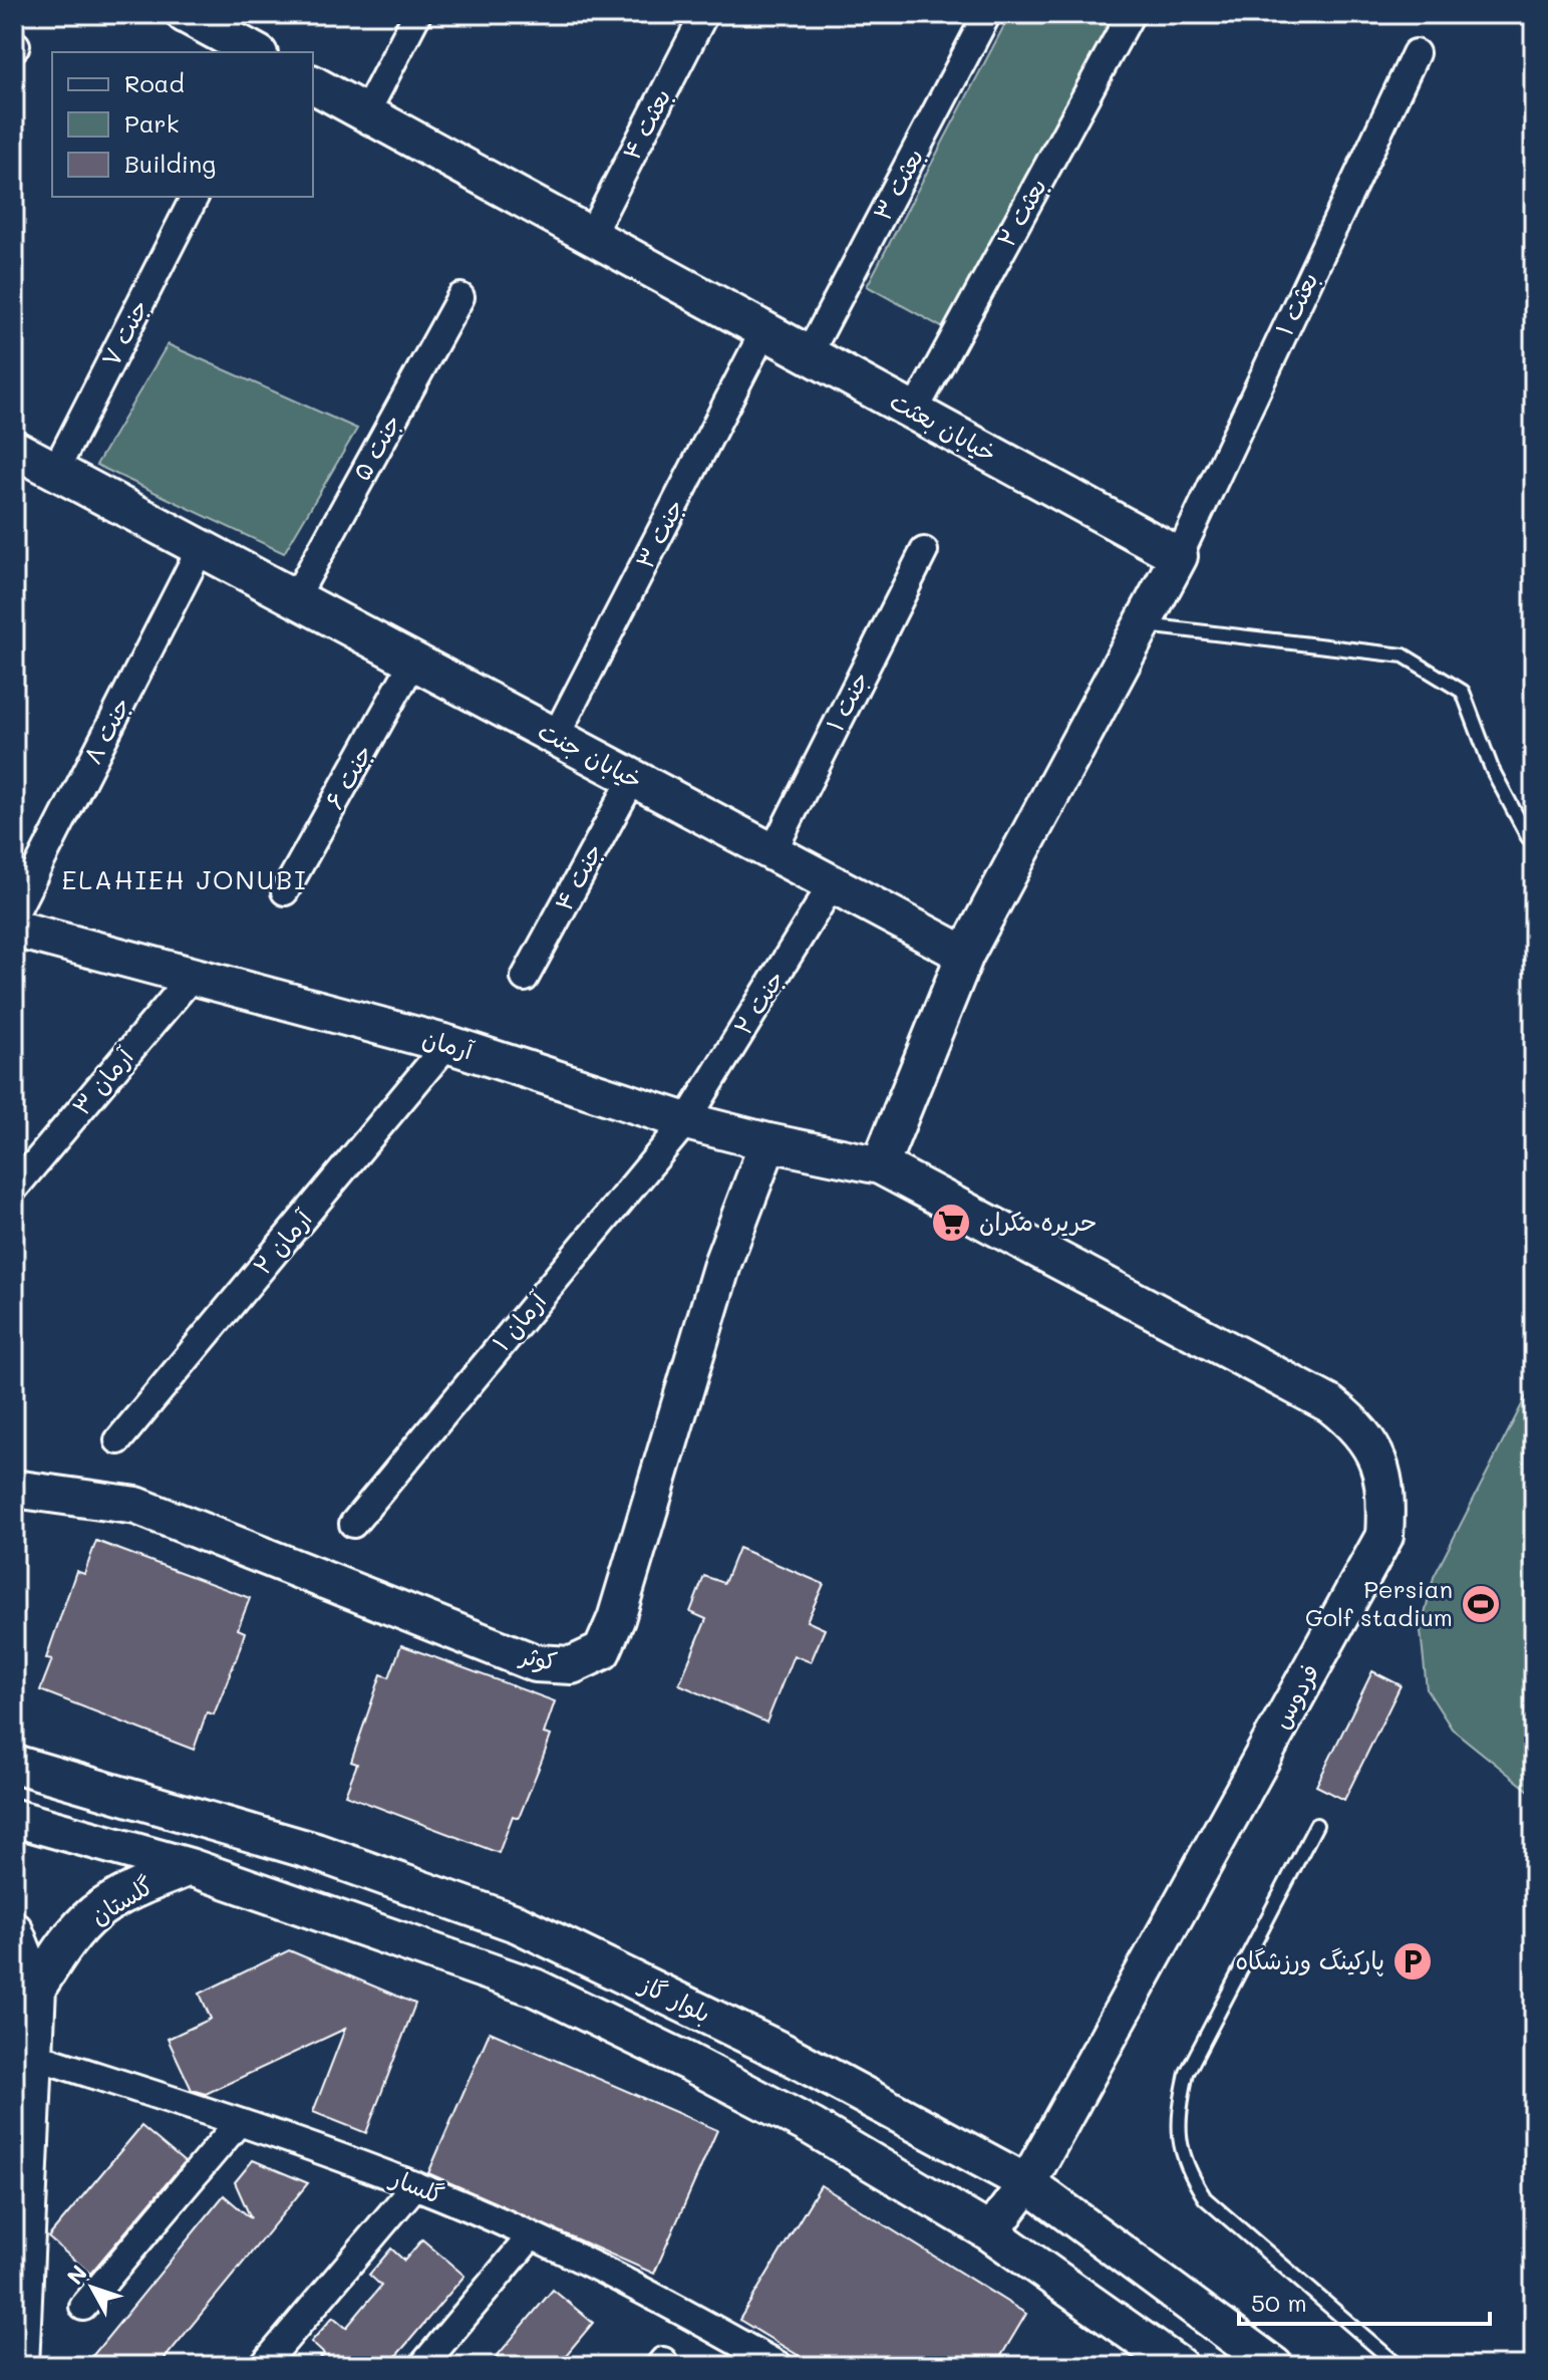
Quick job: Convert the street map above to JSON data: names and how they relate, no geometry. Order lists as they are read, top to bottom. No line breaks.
{"streets":{"street":["بعثت ۴","بعثت ۳","بعثت ۲","بعثت ۱","جنت ۷","خیابان بعثت","جنت ۵","جنت ۳","جنت ۱","جنت ۸","خیابان جنت","جنت ۶","جنت ۴","جنت ۲","آرمان","آرمان ۳","آرمان ۲","آرمان ۱","کوثر","فردوس","گلستان","بلوار گاز","گلسار"]},"crossings":[["بعثت ۴","خیابان بعثت"],["بعثت ۳","خیابان بعثت"],["بعثت ۲","خیابان بعثت"],["بعثت ۱","خیابان بعثت"],["جنت ۷","خیابان جنت"],["خیابان بعثت","جنت ۳"],["جنت ۵","خیابان جنت"],["جنت ۳","خیابان جنت"],["جنت ۱","خیابان جنت"],["جنت ۸","خیابان جنت"],["خیابان جنت","جنت ۶"],["خیابان جنت","جنت ۴"],["خیابان جنت","جنت ۲"],["جنت ۲","آرمان"],["جنت ۲","آرمان ۱"],["آرمان","آرمان ۳"],["آرمان","آرمان ۲"],["آرمان","آرمان ۱"],["آرمان","کوثر"],["آرمان","فردوس"],["فردوس","بلوار گاز"],["گلستان","بلوار گاز"]],"districts":["ELAHIEH JONUBI"],"places":{"supermarket":["حریره مکران"],"sports":["Persian Golf stadium"],"parking":["پارکینگ ورزشگاه"]},"legend":["Road","Park","Building"],"scale_bar":"50 m","north":"top left"}
